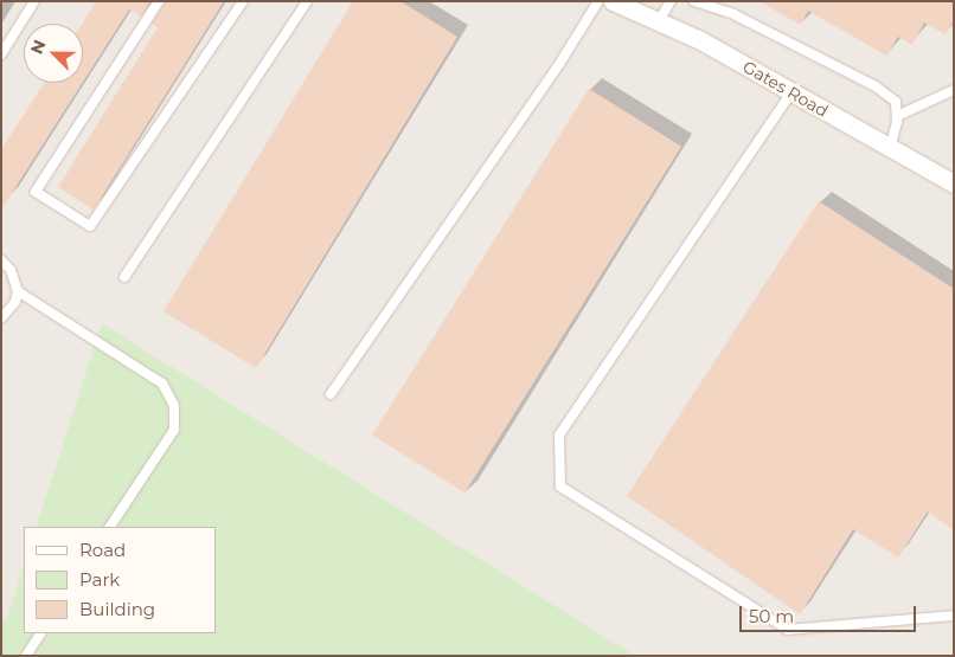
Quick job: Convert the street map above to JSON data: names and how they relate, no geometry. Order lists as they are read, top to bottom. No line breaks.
{"streets":{"street":["Gates Road"]},"legend":["Road","Park","Building"],"scale_bar":"50 m","north":"top left"}
